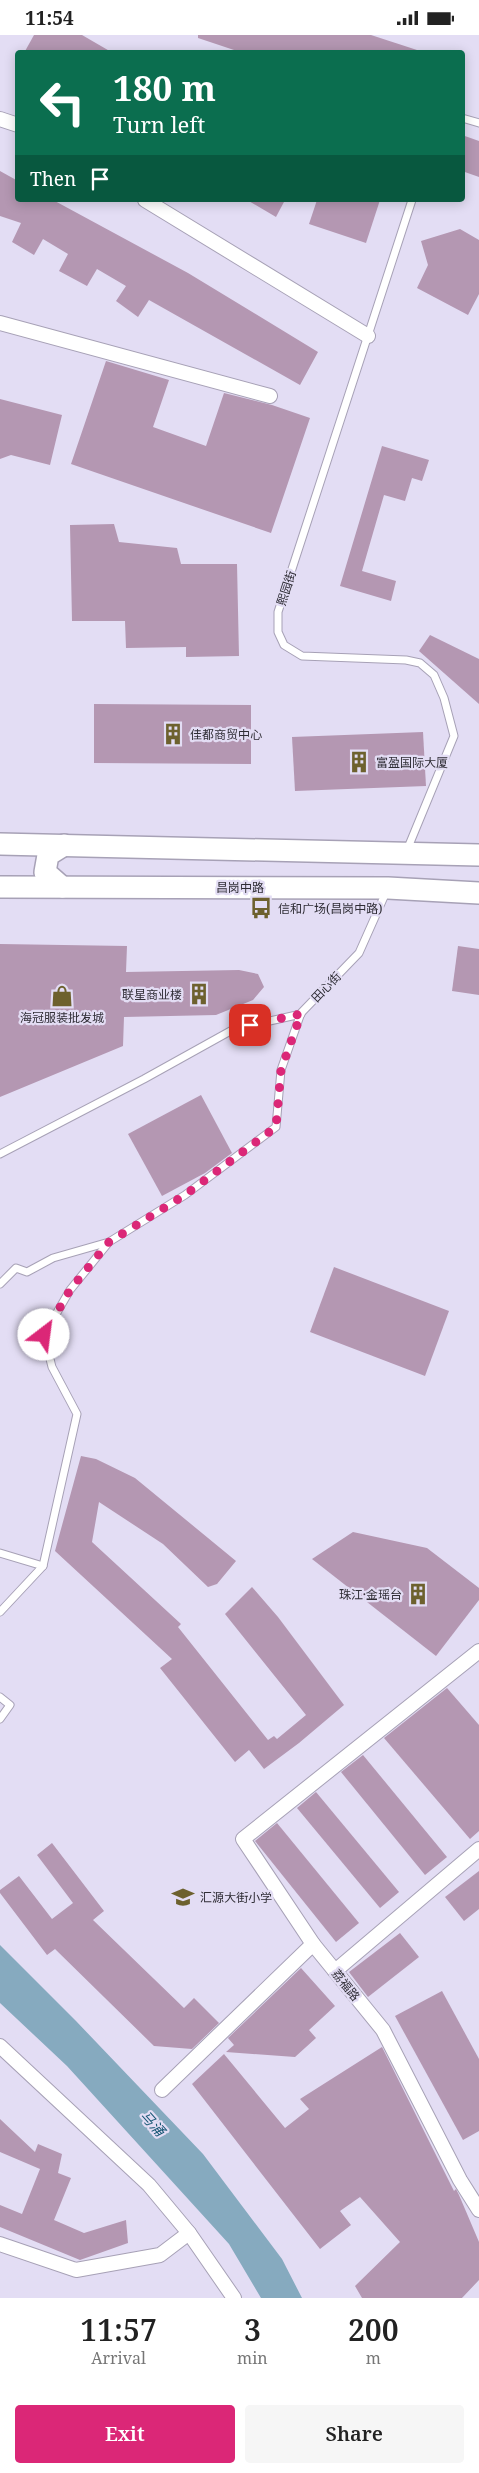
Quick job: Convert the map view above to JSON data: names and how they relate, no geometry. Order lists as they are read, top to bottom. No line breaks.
{"streets":{"main road":["昌岗中路"],"street":["荔福路"],"lane":["熙园街","田心街"]},"crossings":[["昌岗中路","田心街"]],"water":["马涌"],"places":{"building":["佳都商贸中心","富盈国际大厦","联星商业楼","珠江·金瑶台"],"bus stop":["信和广场(昌岗中路)"],"shop":["海冠服装批发城"],"school or university":["汇源大街小学"]},"page":{"status":"11:54","turn":["180 m","Turn left"],"then":"Then","eta":["11:57","Arrival","3","min","200","m"],"buttons":["Exit","Share"]}}
